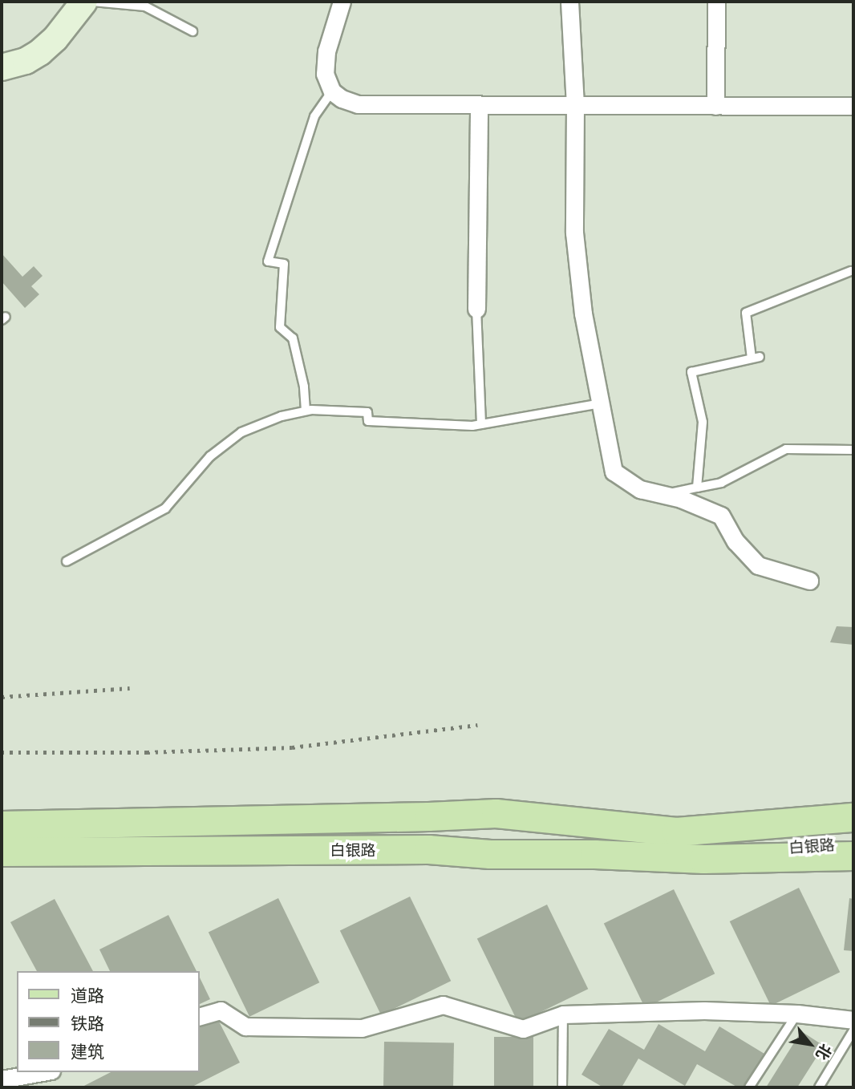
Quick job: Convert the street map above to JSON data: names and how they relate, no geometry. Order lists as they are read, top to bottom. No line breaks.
{"streets":{"main road":["白银路"]},"legend":["道路","铁路","建筑"],"north":"bottom right"}
